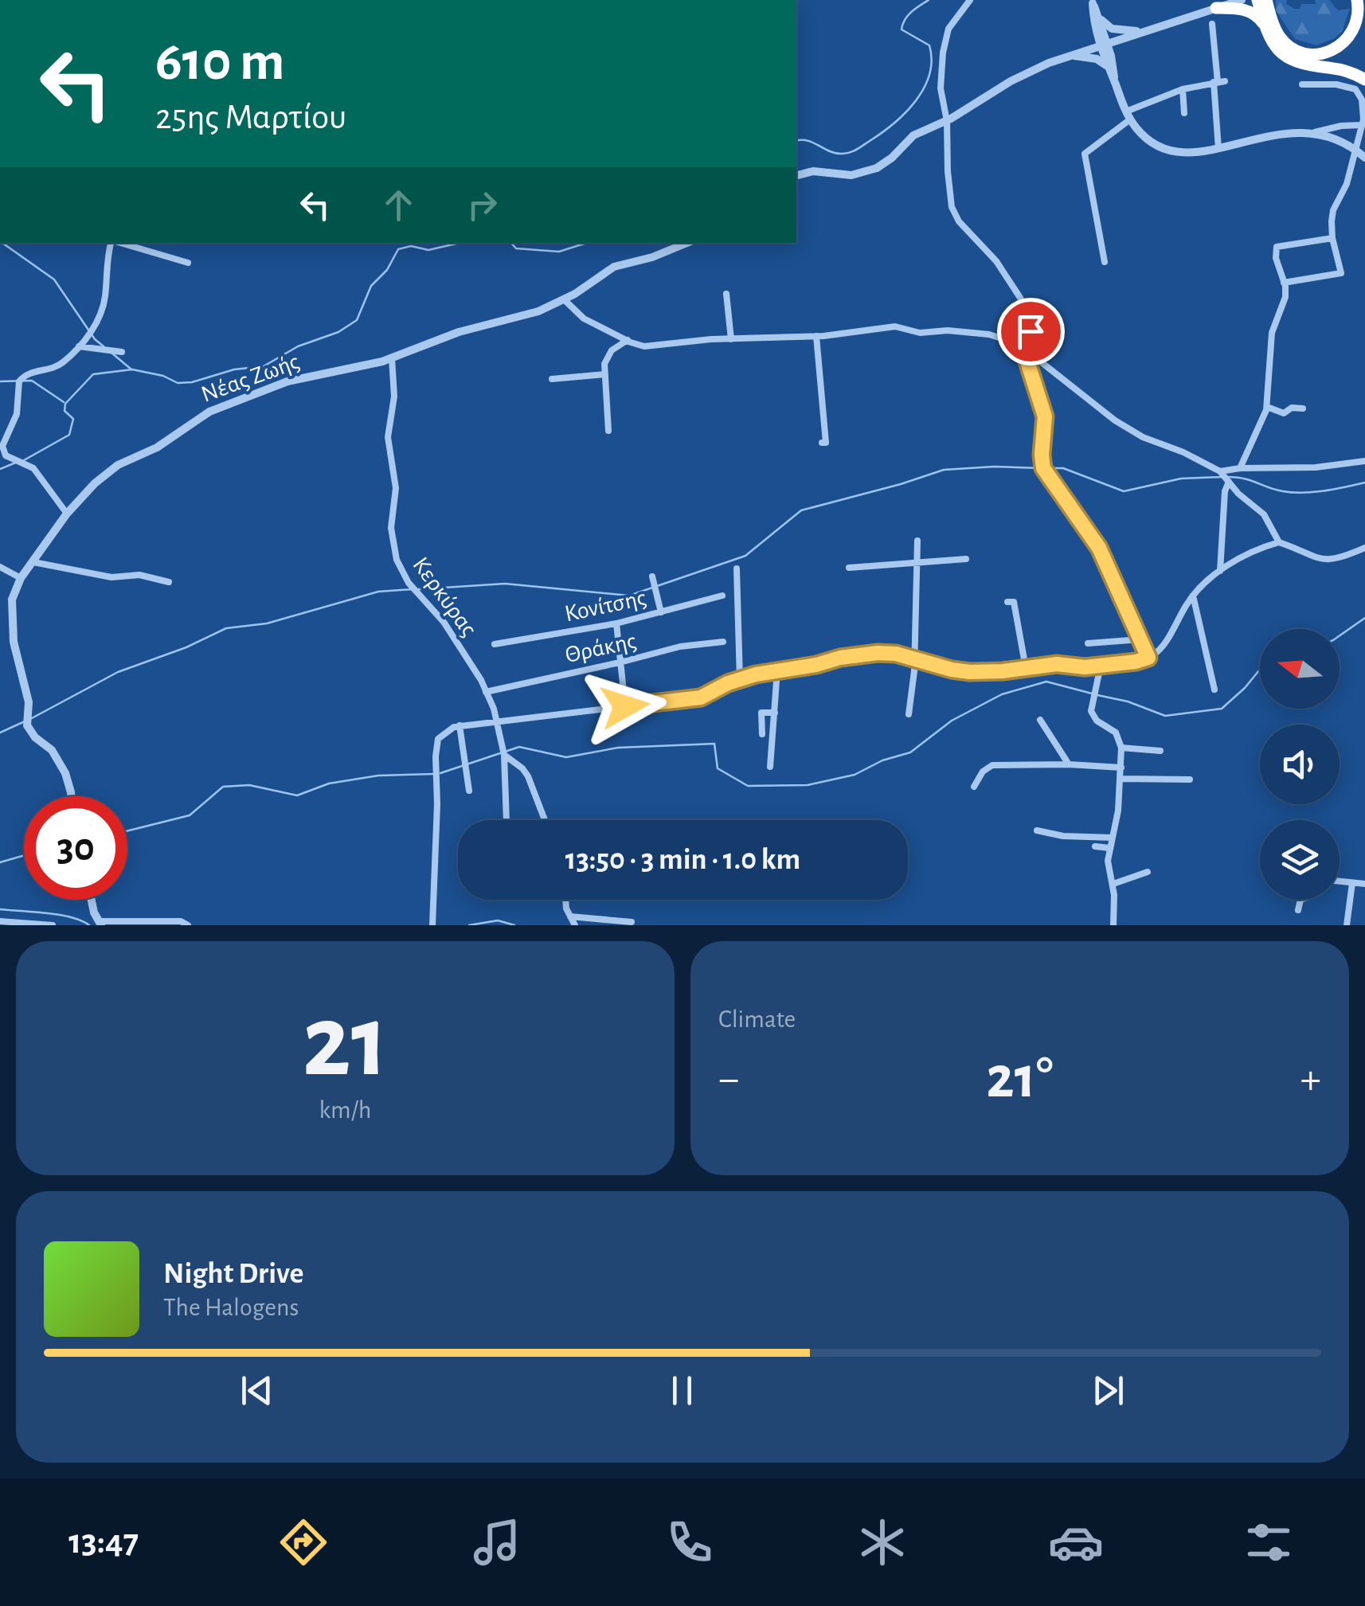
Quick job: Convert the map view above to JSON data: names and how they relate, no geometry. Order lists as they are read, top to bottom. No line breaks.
{"streets":{"street":["Νέας Ζωής","Κερκύρας","Κονίτσης","Θράκης"]},"crossings":[["Νέας Ζωής","Κερκύρας"],["Κερκύρας","Θράκης"]],"north":"left","page":{"turn":["610 m","25ης Μαρτίου"],"limit":"30","trip":"13:50 · 3 min · 1.0 km","tile":[["21","km/h"],"Climate"],"heat":["−","21°","+"],"song":["Night Drive","The Halogens"],"tabs":"13:47"}}
